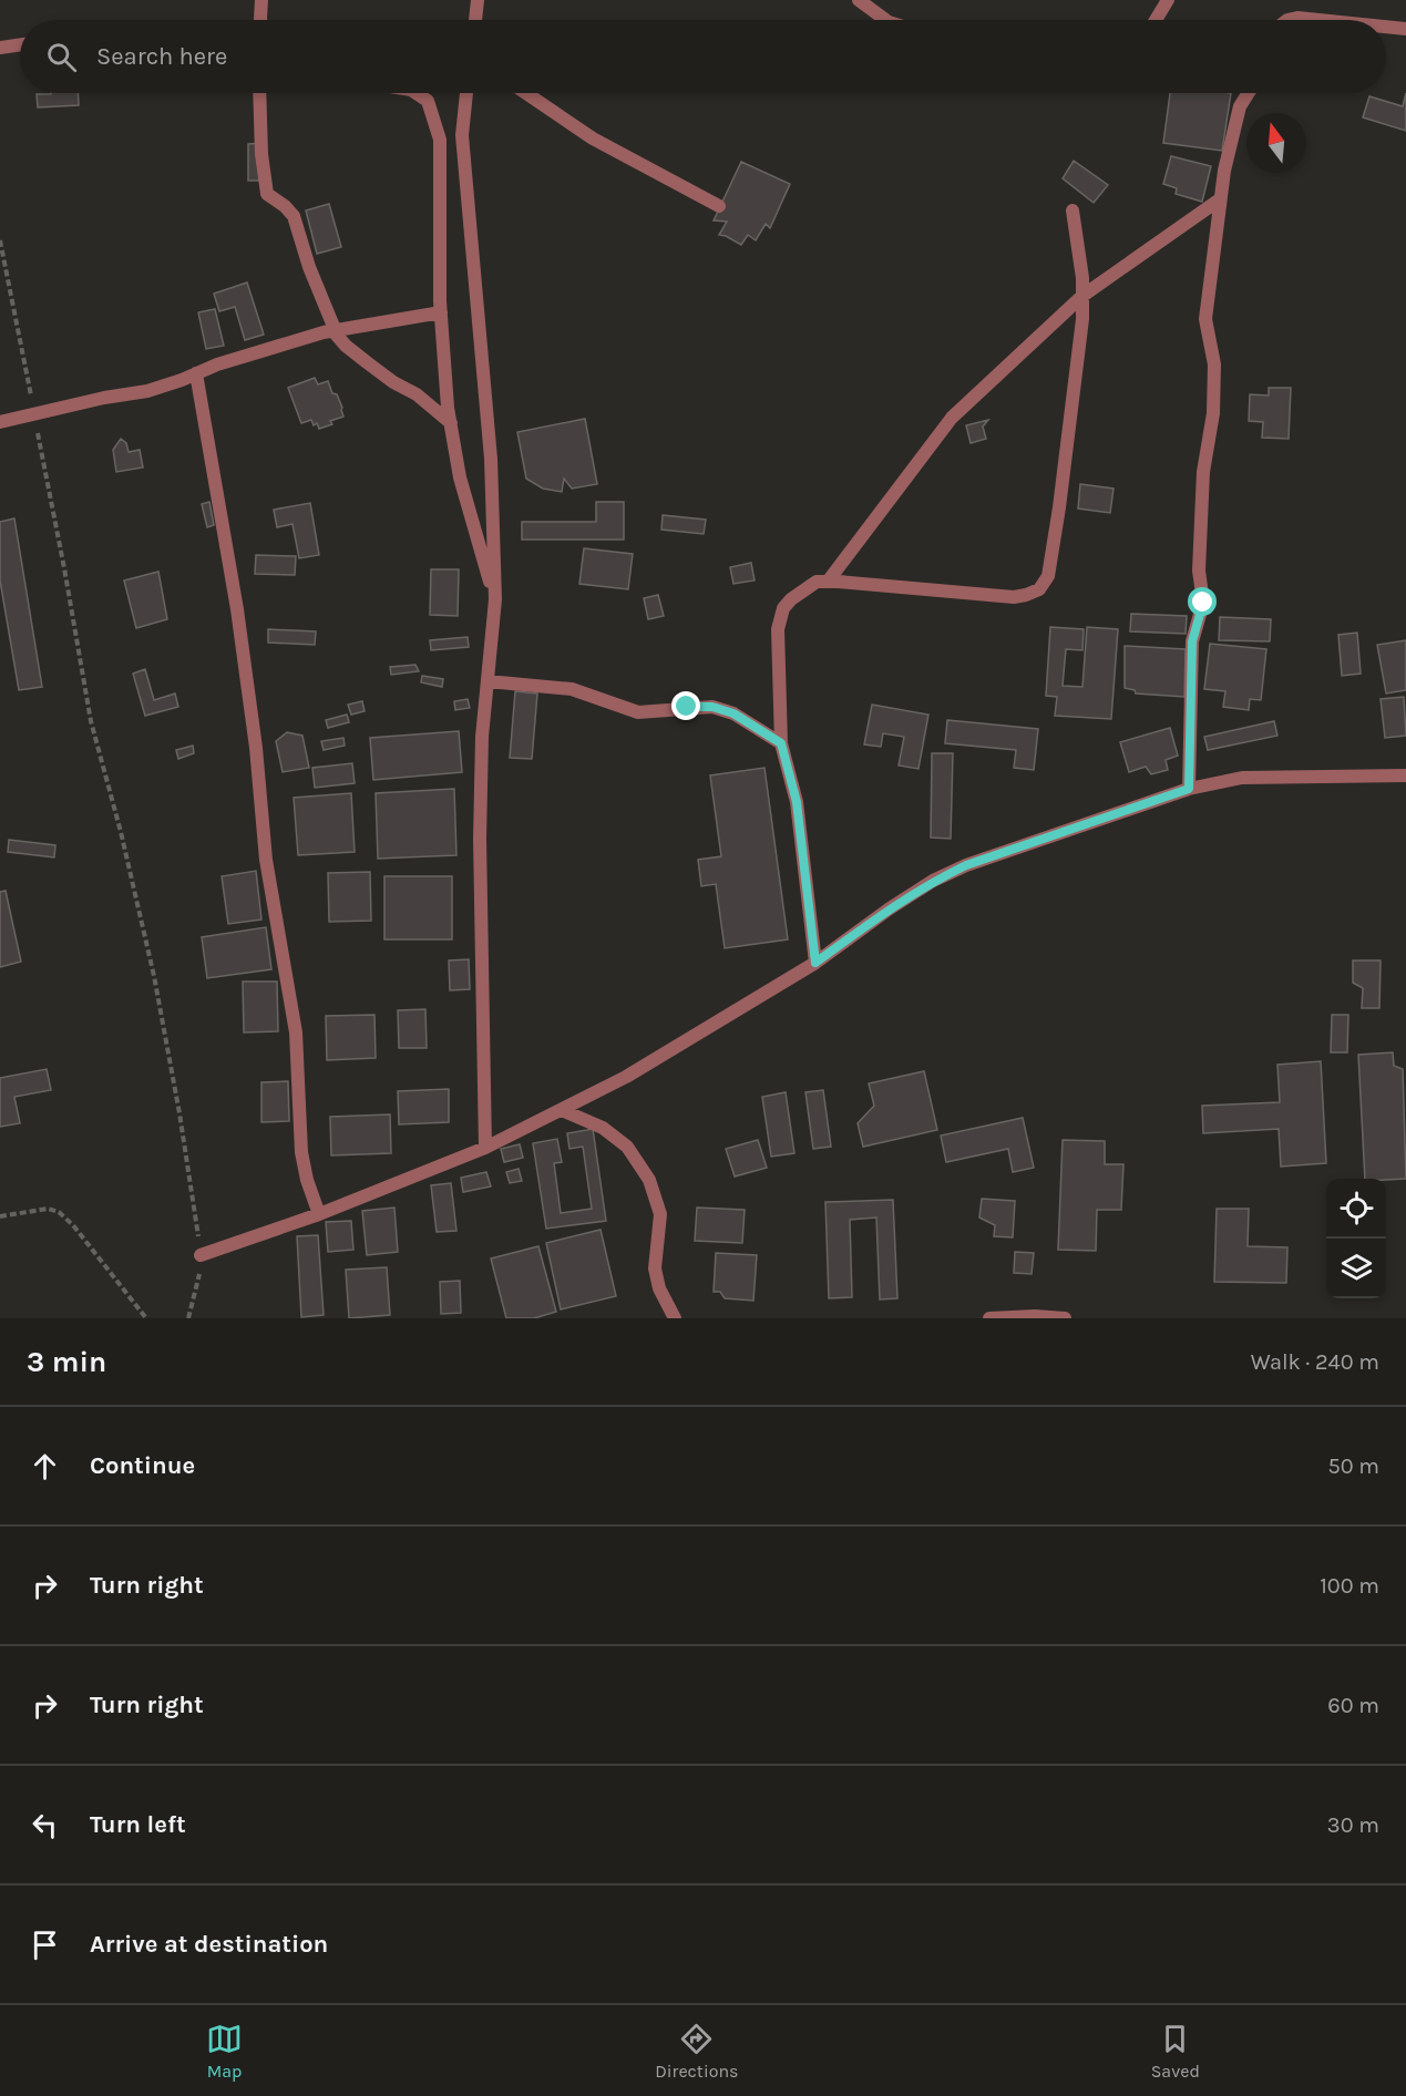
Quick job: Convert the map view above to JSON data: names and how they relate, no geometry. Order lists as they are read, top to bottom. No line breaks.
{"north":"top","page":{"search":"Search here","heading":["3 min","Walk · 240 m"],"list":[["Continue","50 m"],["Turn right","100 m"],["Turn right","60 m"],["Turn left","30 m"],"Arrive at destination"],"nav":["Map","Directions","Saved"]}}
